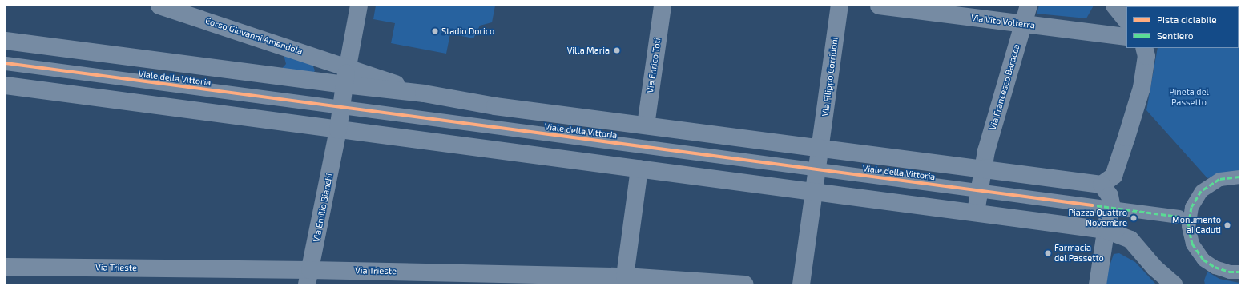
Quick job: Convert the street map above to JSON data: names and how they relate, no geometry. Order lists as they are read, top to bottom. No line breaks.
{"streets":{"street":["Via Vito Volterra","Corso Giovanni Amendola","Via Enrico Toti","Via Filippo Corridoni","Viale della Vittoria","Via Francesco Baracca","Via Emilio Bianchi","Via Trieste"]},"crossings":[["Via Vito Volterra","Via Francesco Baracca"],["Corso Giovanni Amendola","Viale della Vittoria"],["Via Enrico Toti","Viale della Vittoria"],["Via Filippo Corridoni","Viale della Vittoria"],["Viale della Vittoria","Via Francesco Baracca"],["Via Emilio Bianchi","Via Trieste"]],"parks":["Pineta del Passetto"],"places":["Stadio Dorico","Villa Maria","Piazza Quattro Novembre","Monumento ai Caduti","Farmacia del Passetto"],"legend":["Pista ciclabile","Sentiero"]}
